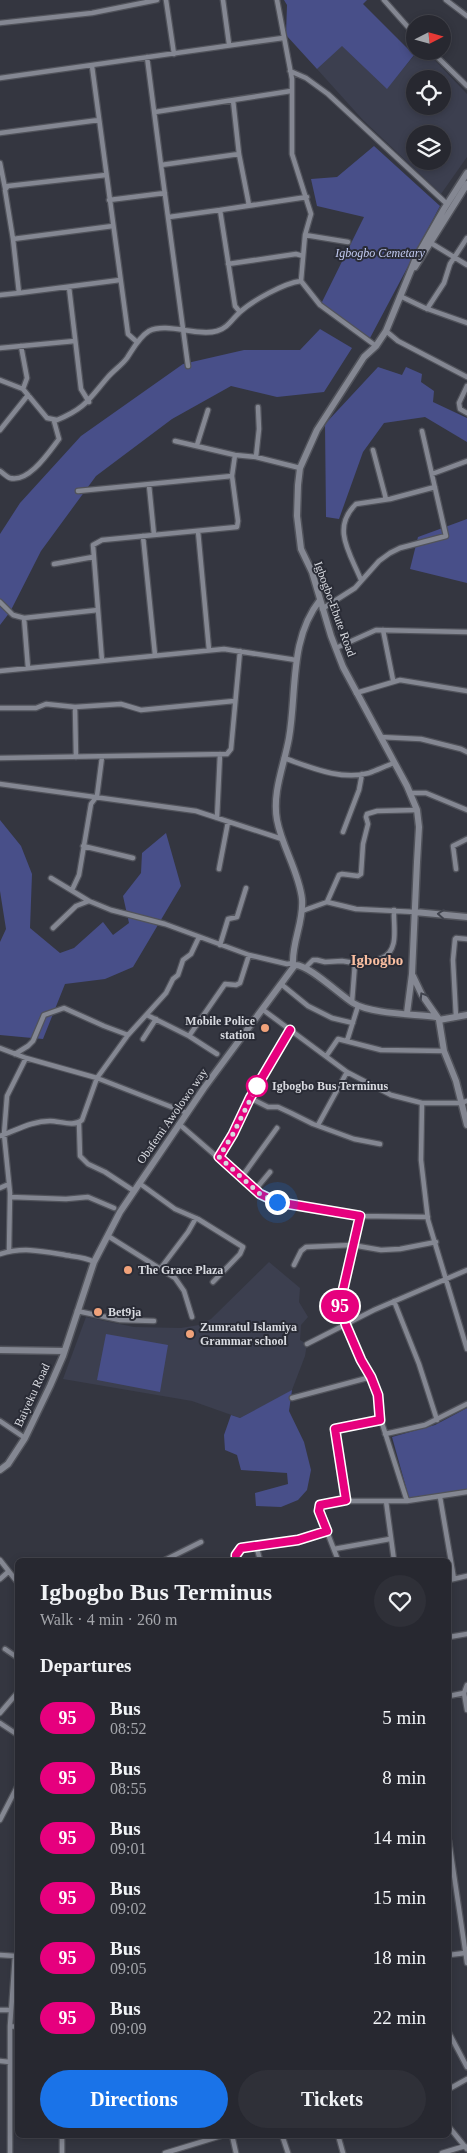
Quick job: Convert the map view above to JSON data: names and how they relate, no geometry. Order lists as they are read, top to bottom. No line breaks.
{"streets":{"main road":["Igbogbo-Ebute Road","Obafemi Awolowo way","Baiyeku Road"]},"crossings":[["Obafemi Awolowo way","Baiyeku Road"]],"districts":["Igbogbo"],"parks":["Igbogbo Cemetary"],"places":["Mobile Police station","Igbogbo Bus Terminus","The Grace Plaza","Bet9ja","Zumratul Islamiya Grammar school"],"lines":["bus line 95"],"north":"right","page":{"on_map":"95","heading":[["Igbogbo Bus Terminus","Walk · 4 min · 260 m"],"Departures"],"list":[{"mark":"95","name":"Bus","note":"08:52","value":"5 min"},{"mark":"95","name":"Bus","note":"08:55","value":"8 min"},{"mark":"95","name":"Bus","note":"09:01","value":"14 min"},{"mark":"95","name":"Bus","note":"09:02","value":"15 min"},{"mark":"95","name":"Bus","note":"09:05","value":"18 min"},{"mark":"95","name":"Bus","note":"09:09","value":"22 min"}],"buttons":["Directions","Tickets"]}}
